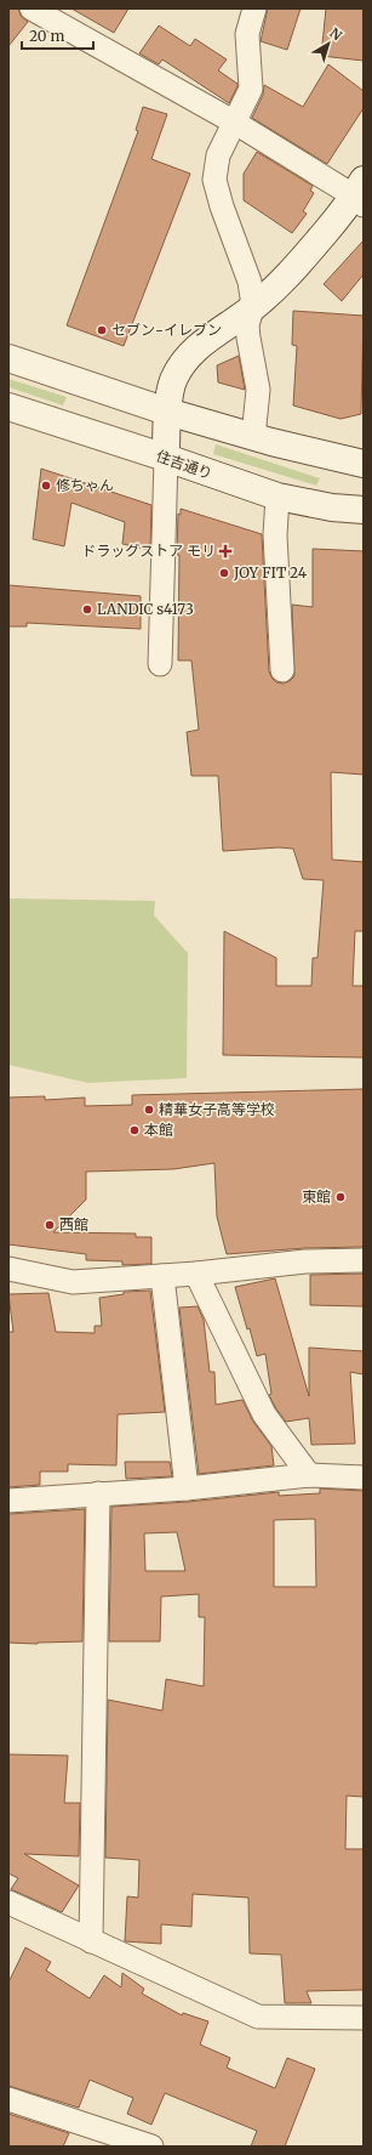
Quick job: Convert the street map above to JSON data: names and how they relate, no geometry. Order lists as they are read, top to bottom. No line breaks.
{"streets":{"main road":["住吉通り"]},"places":{"other":["セブン-イレブン","修ちゃん","JOY FIT 24","LANDIC s4173","精華女子高等学校","本館","東館","西館"],"health":["ドラッグストア モリ"]},"scale_bar":"20 m","north":"top right"}
